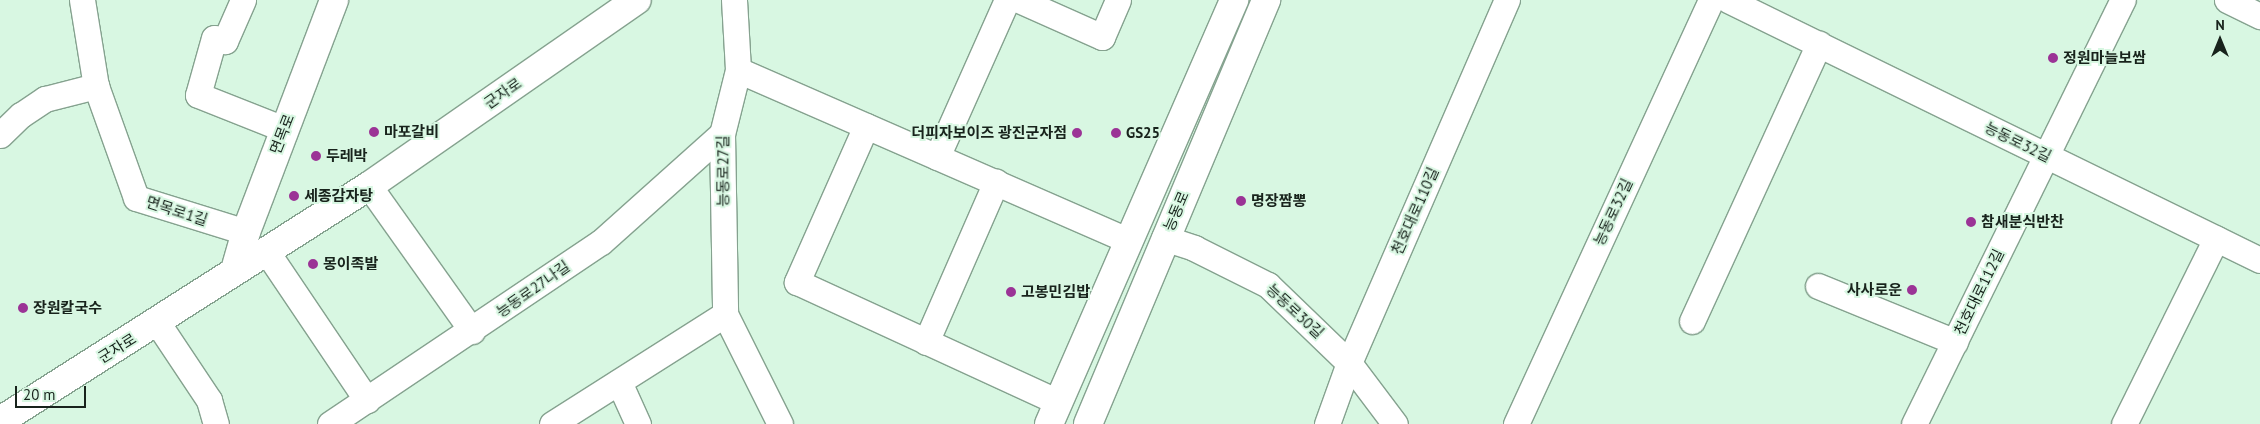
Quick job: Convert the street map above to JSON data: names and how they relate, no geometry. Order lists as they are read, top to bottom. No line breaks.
{"streets":{"street":["군자로","면목로","능동로32길","능동로27길","면목로1길","능동로","천호대로110길","능동로27나길","천호대로112길","능동로30길"]},"crossings":[["군자로","면목로"],["면목로","면목로1길"],["능동로32길","천호대로112길"],["능동로27길","능동로27나길"],["능동로","능동로30길"],["천호대로110길","능동로30길"]],"places":["정원마늘보쌈","마포갈비","더피자보이즈 광진군자점","GS25","두레박","세종감자탕","명장짬뽕","참새분식반찬","몽이족발","사사로운","고봉민김밥","장원칼국수"],"scale_bar":"20 m","north":"top"}
